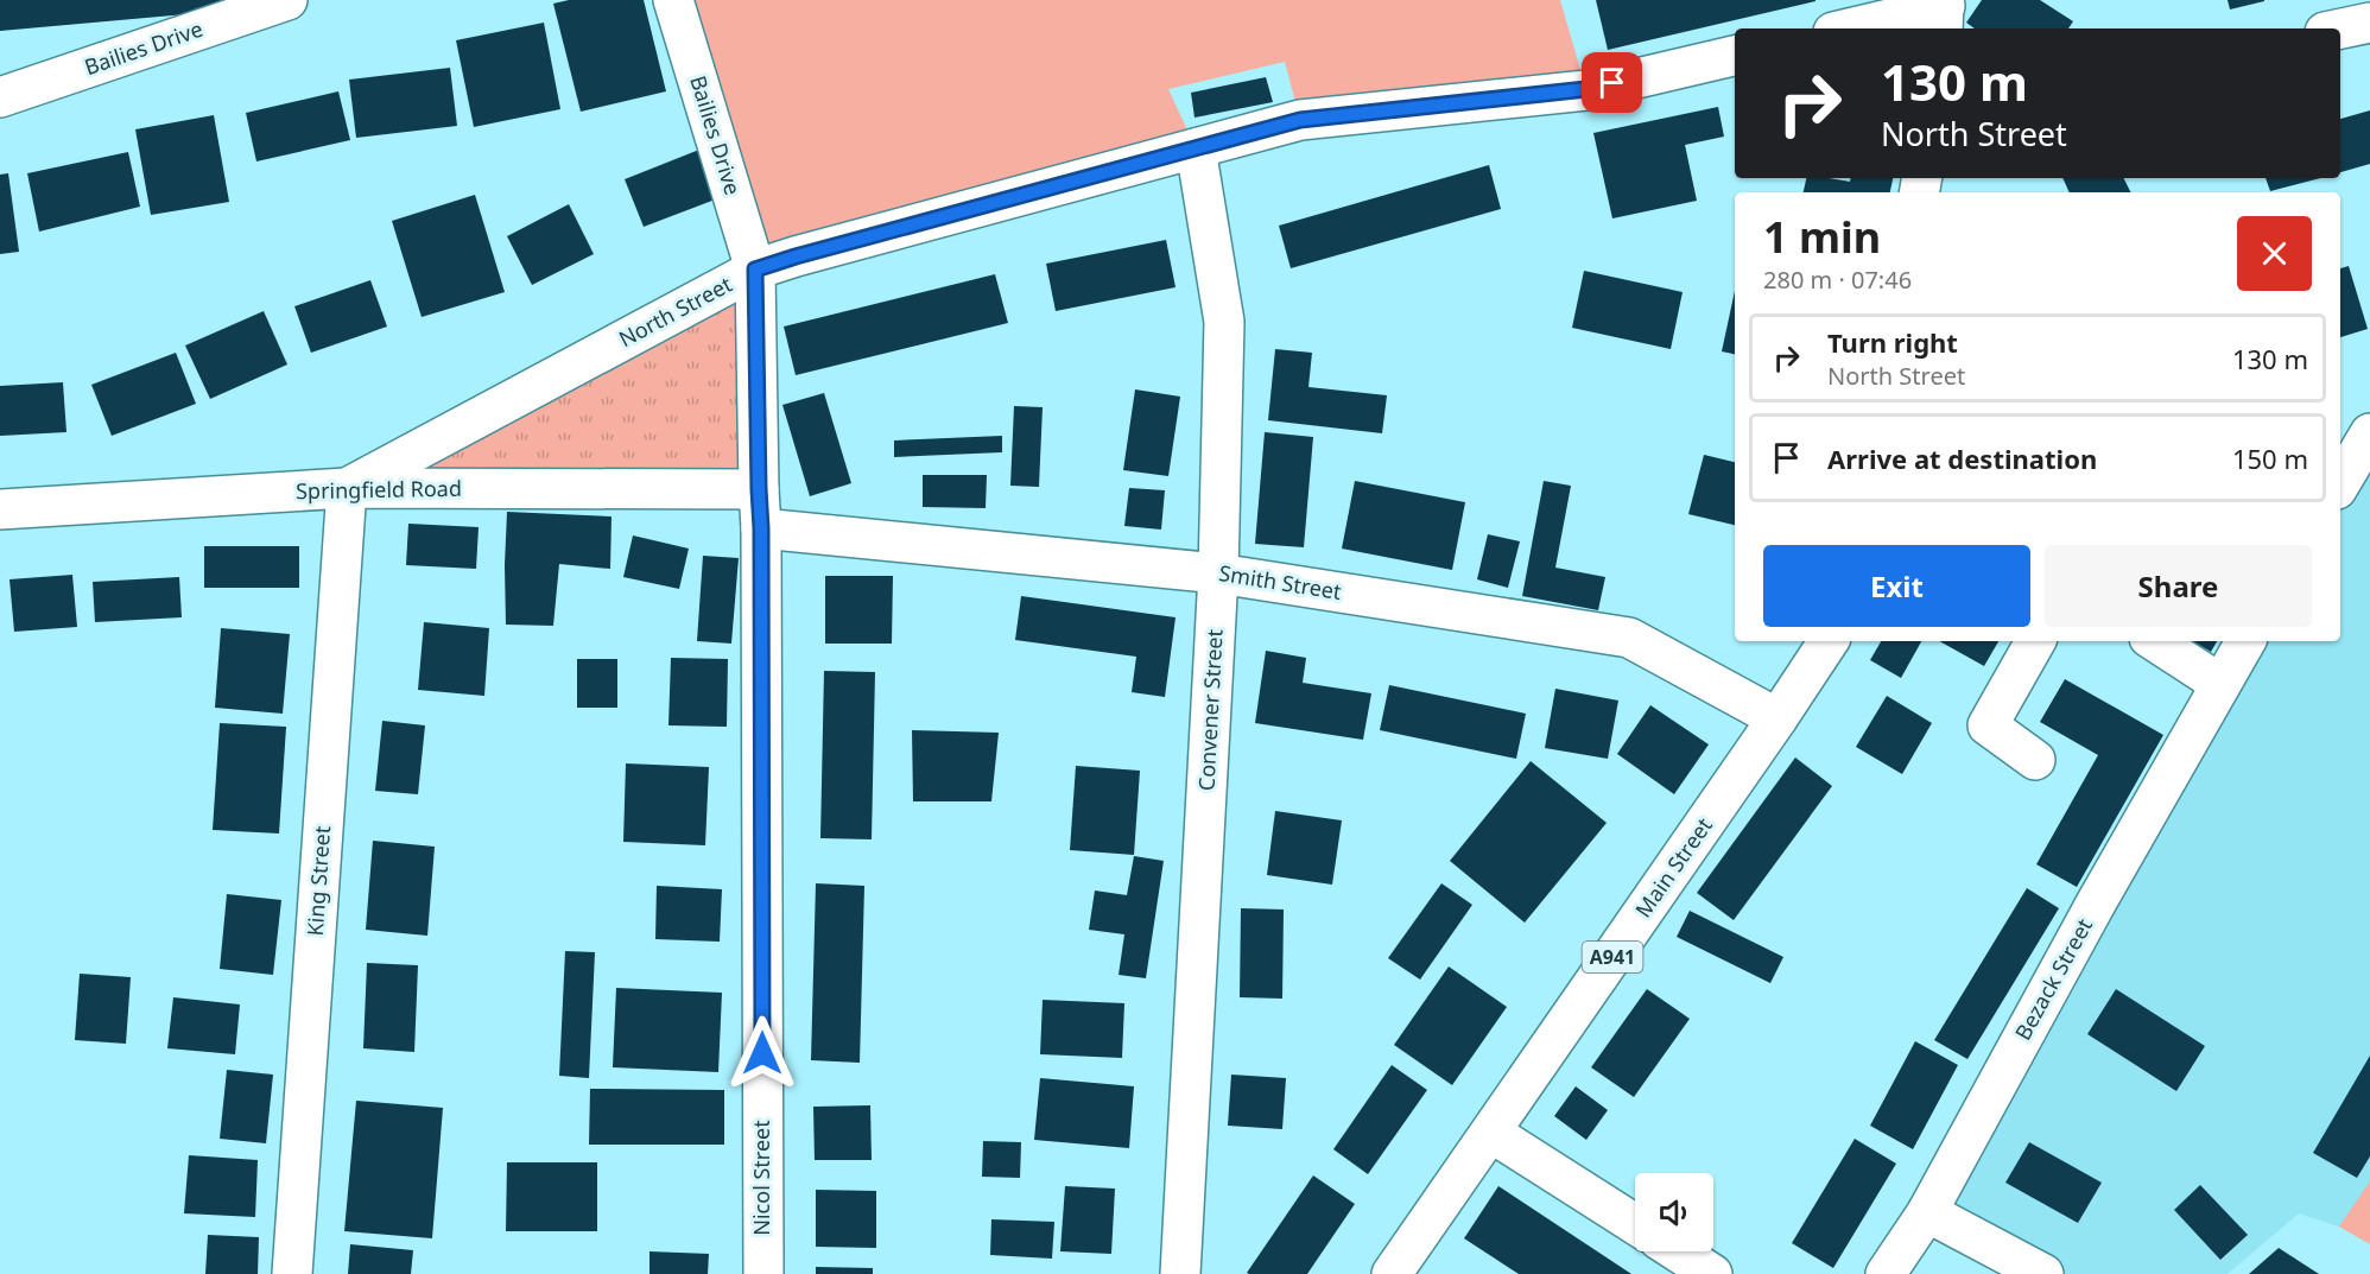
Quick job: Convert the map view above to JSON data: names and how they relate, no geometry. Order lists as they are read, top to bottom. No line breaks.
{"streets":{"street":["Bailies Drive","North Street","Springfield Road","Smith Street","Convener Street","Main Street","King Street","A941","Bezack Street","Nicol Street"]},"crossings":[["Bailies Drive","North Street"],["Bailies Drive","Nicol Street"],["North Street","Springfield Road"],["North Street","Convener Street"],["North Street","King Street"],["North Street","Nicol Street"],["Springfield Road","King Street"],["Springfield Road","Nicol Street"],["Smith Street","Convener Street"],["Smith Street","Main Street"],["Smith Street","Nicol Street"]],"page":{"turn":["130 m","North Street"],"heading":["1 min","280 m · 07:46"],"list":[{"name":"Turn right","note":"North Street","value":"130 m"},{"name":"Arrive at destination","value":"150 m"}],"buttons":["Exit","Share"]}}
